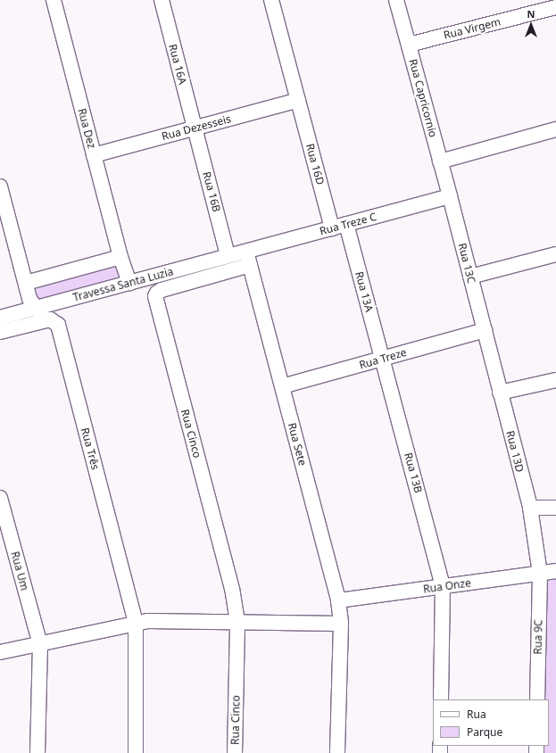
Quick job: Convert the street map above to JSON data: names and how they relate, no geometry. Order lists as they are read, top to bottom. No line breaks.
{"streets":{"street":["Rua Virgem","Rua 16A","Rua Capricornio","Rua Dezesseis","Rua Dez","Rua 16D","Rua 16B","Rua Treze C","Rua 13C","Travessa Santa Luzia","Rua 13A","Rua Treze","Rua Cinco","Rua Sete","Rua Três","Rua 13D","Rua 13B","Rua Um","Rua Onze","Rua 9C"]},"crossings":[["Rua Virgem","Rua Capricornio"],["Rua 16A","Rua Dezesseis"],["Rua 16A","Rua 16B"],["Rua Capricornio","Rua Treze C"],["Rua Capricornio","Rua 13C"],["Rua Dezesseis","Rua Dez"],["Rua Dezesseis","Rua 16D"],["Rua Dezesseis","Rua 16B"],["Rua Dez","Travessa Santa Luzia"],["Rua 16D","Rua Treze C"],["Rua 16B","Travessa Santa Luzia"],["Rua Treze C","Rua 13C"],["Rua Treze C","Travessa Santa Luzia"],["Rua Treze C","Rua 13A"],["Rua Treze C","Rua Sete"],["Rua 13C","Rua Treze"],["Rua 13C","Rua 13D"],["Travessa Santa Luzia","Rua Sete"],["Rua 13A","Rua Treze"],["Rua 13A","Rua 13B"],["Rua Treze","Rua Sete"],["Rua Treze","Rua 13D"],["Rua Treze","Rua 13B"],["Rua Cinco","Rua Sete"],["Rua Sete","Rua Onze"],["Rua 13D","Rua Onze"],["Rua 13D","Rua 9C"],["Rua 13B","Rua Onze"],["Rua Onze","Rua 9C"]],"legend":["Rua","Parque"],"north":"top"}
